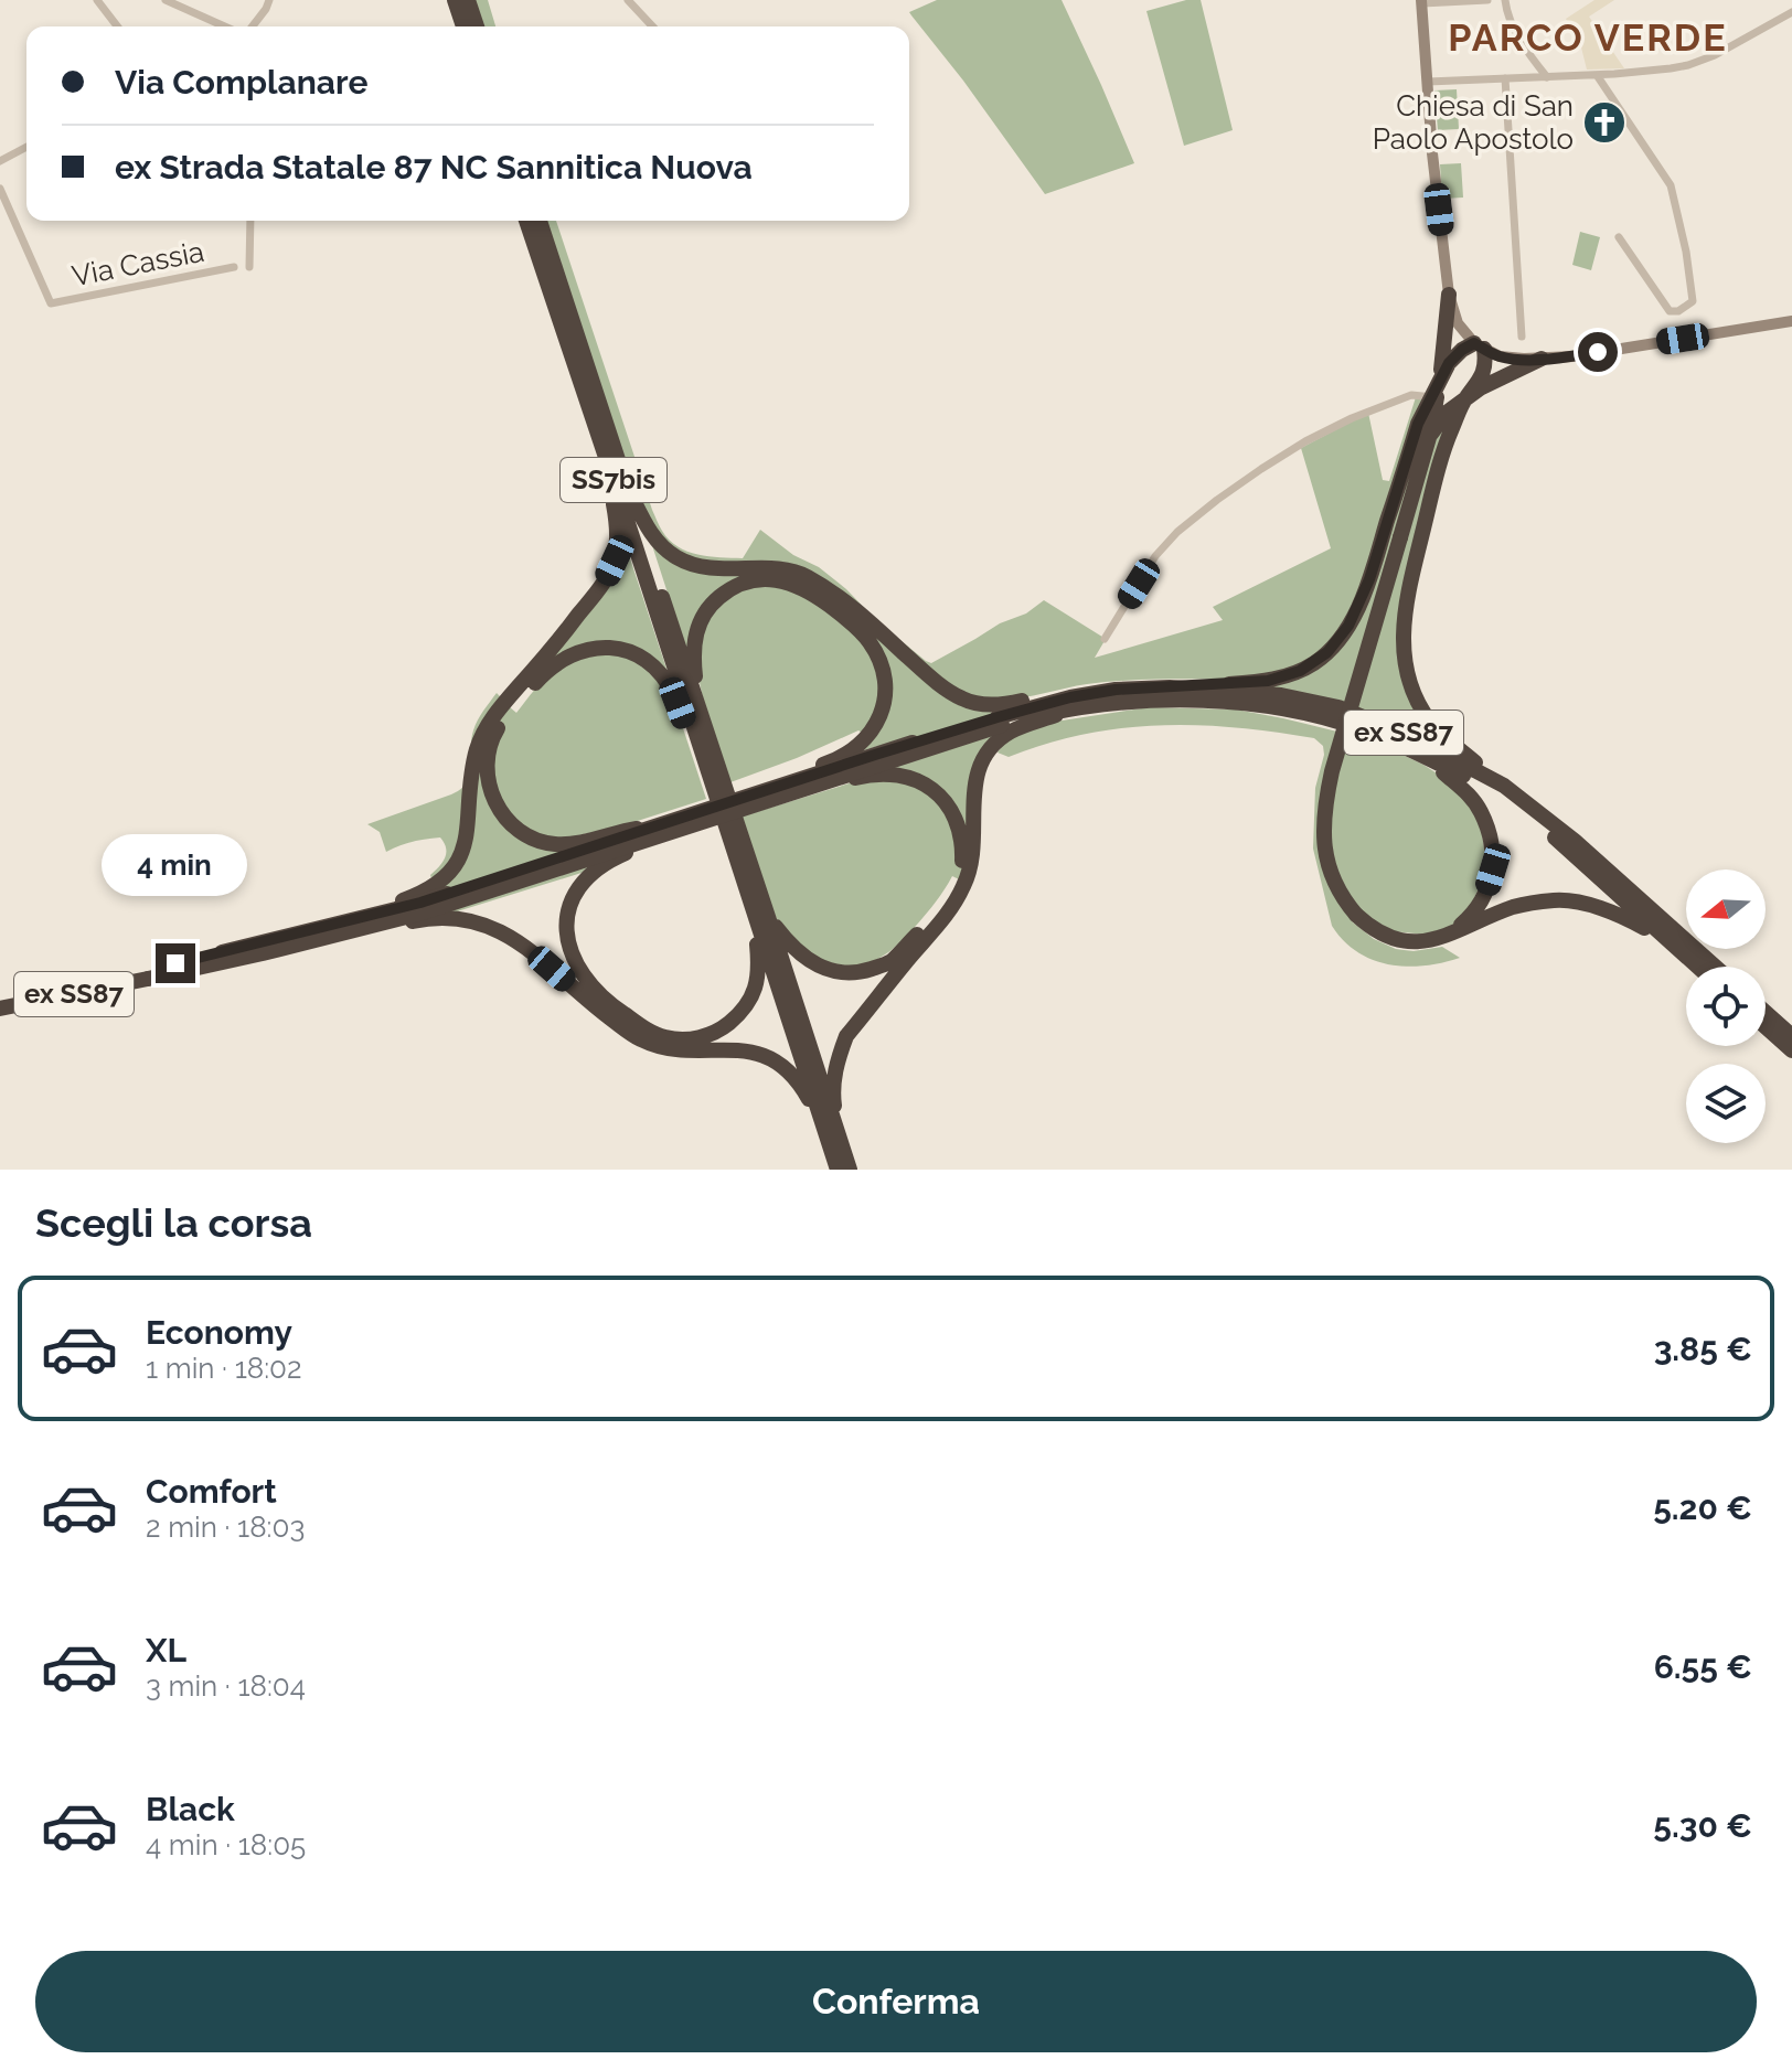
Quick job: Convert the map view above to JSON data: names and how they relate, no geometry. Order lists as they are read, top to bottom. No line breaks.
{"streets":{"highway":["SS7bis","ex SS87"],"street":["Via Cassia"]},"districts":["PARCO VERDE"],"places":{"church":["Chiesa di San Paolo Apostolo"]},"north":"left","page":{"banner":["Via Complanare","ex Strada Statale 87 NC Sannitica Nuova"],"bubble":"4 min","heading":"Scegli la corsa","list":[{"name":"Economy","note":"1 min · 18:02","value":"3.85 €"},{"name":"Comfort","note":"2 min · 18:03","value":"5.20 €"},{"name":"XL","note":"3 min · 18:04","value":"6.55 €"},{"name":"Black","note":"4 min · 18:05","value":"5.30 €"}],"buttons":"Conferma"}}
